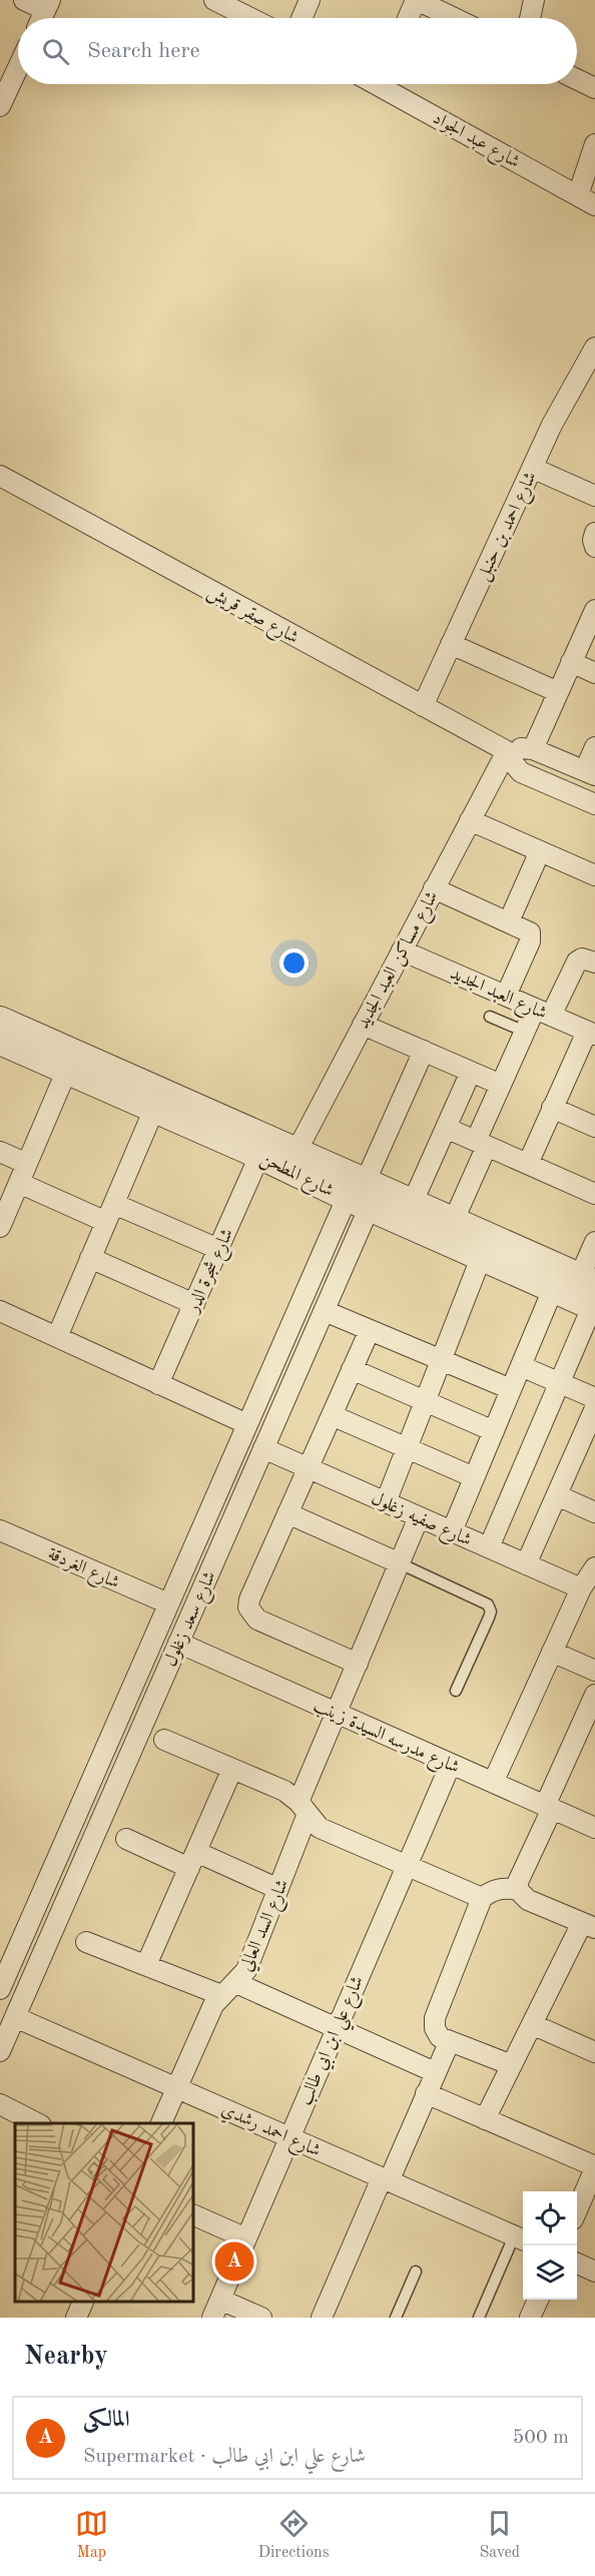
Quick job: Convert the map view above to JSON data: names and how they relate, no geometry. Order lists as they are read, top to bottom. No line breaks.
{"streets":{"street":["شارع عبد الجواد","شارع احمد بن حنبل","شارع صقر قريش","شارع مساكن العبد الجديد","شارع العبد الجديد","شارع المطحن","شارع شجرة الدر","شارع صفيه زغلول","شارع الغردقة","شارع سعد زغلول","شارع مدرسه السيدة زينب","شارع السد العالي","شارع علي ابن ابي طالب","شارع احمد رشدي"]},"crossings":[["شارع احمد بن حنبل","شارع صقر قريش"],["شارع صقر قريش","شارع مساكن العبد الجديد"],["شارع مساكن العبد الجديد","شارع العبد الجديد"],["شارع مساكن العبد الجديد","شارع المطحن"],["شارع المطحن","شارع شجرة الدر"],["شارع المطحن","شارع سعد زغلول"],["شارع صفيه زغلول","شارع سعد زغلول"],["شارع صفيه زغلول","شارع السد العالي"],["شارع الغردقة","شارع سعد زغلول"],["شارع سعد زغلول","شارع مدرسه السيدة زينب"],["شارع سعد زغلول","شارع احمد رشدي"],["شارع مدرسه السيدة زينب","شارع السد العالي"],["شارع مدرسه السيدة زينب","شارع علي ابن ابي طالب"],["شارع السد العالي","شارع احمد رشدي"],["شارع علي ابن ابي طالب","شارع احمد رشدي"]],"page":{"search":"Search here","pins":"A","heading":"Nearby","list":[{"mark":"A","name":"المالكى","note":"Supermarket · شارع علي ابن ابي طالب","value":"500 m"}],"nav":["Map","Directions","Saved"]}}
